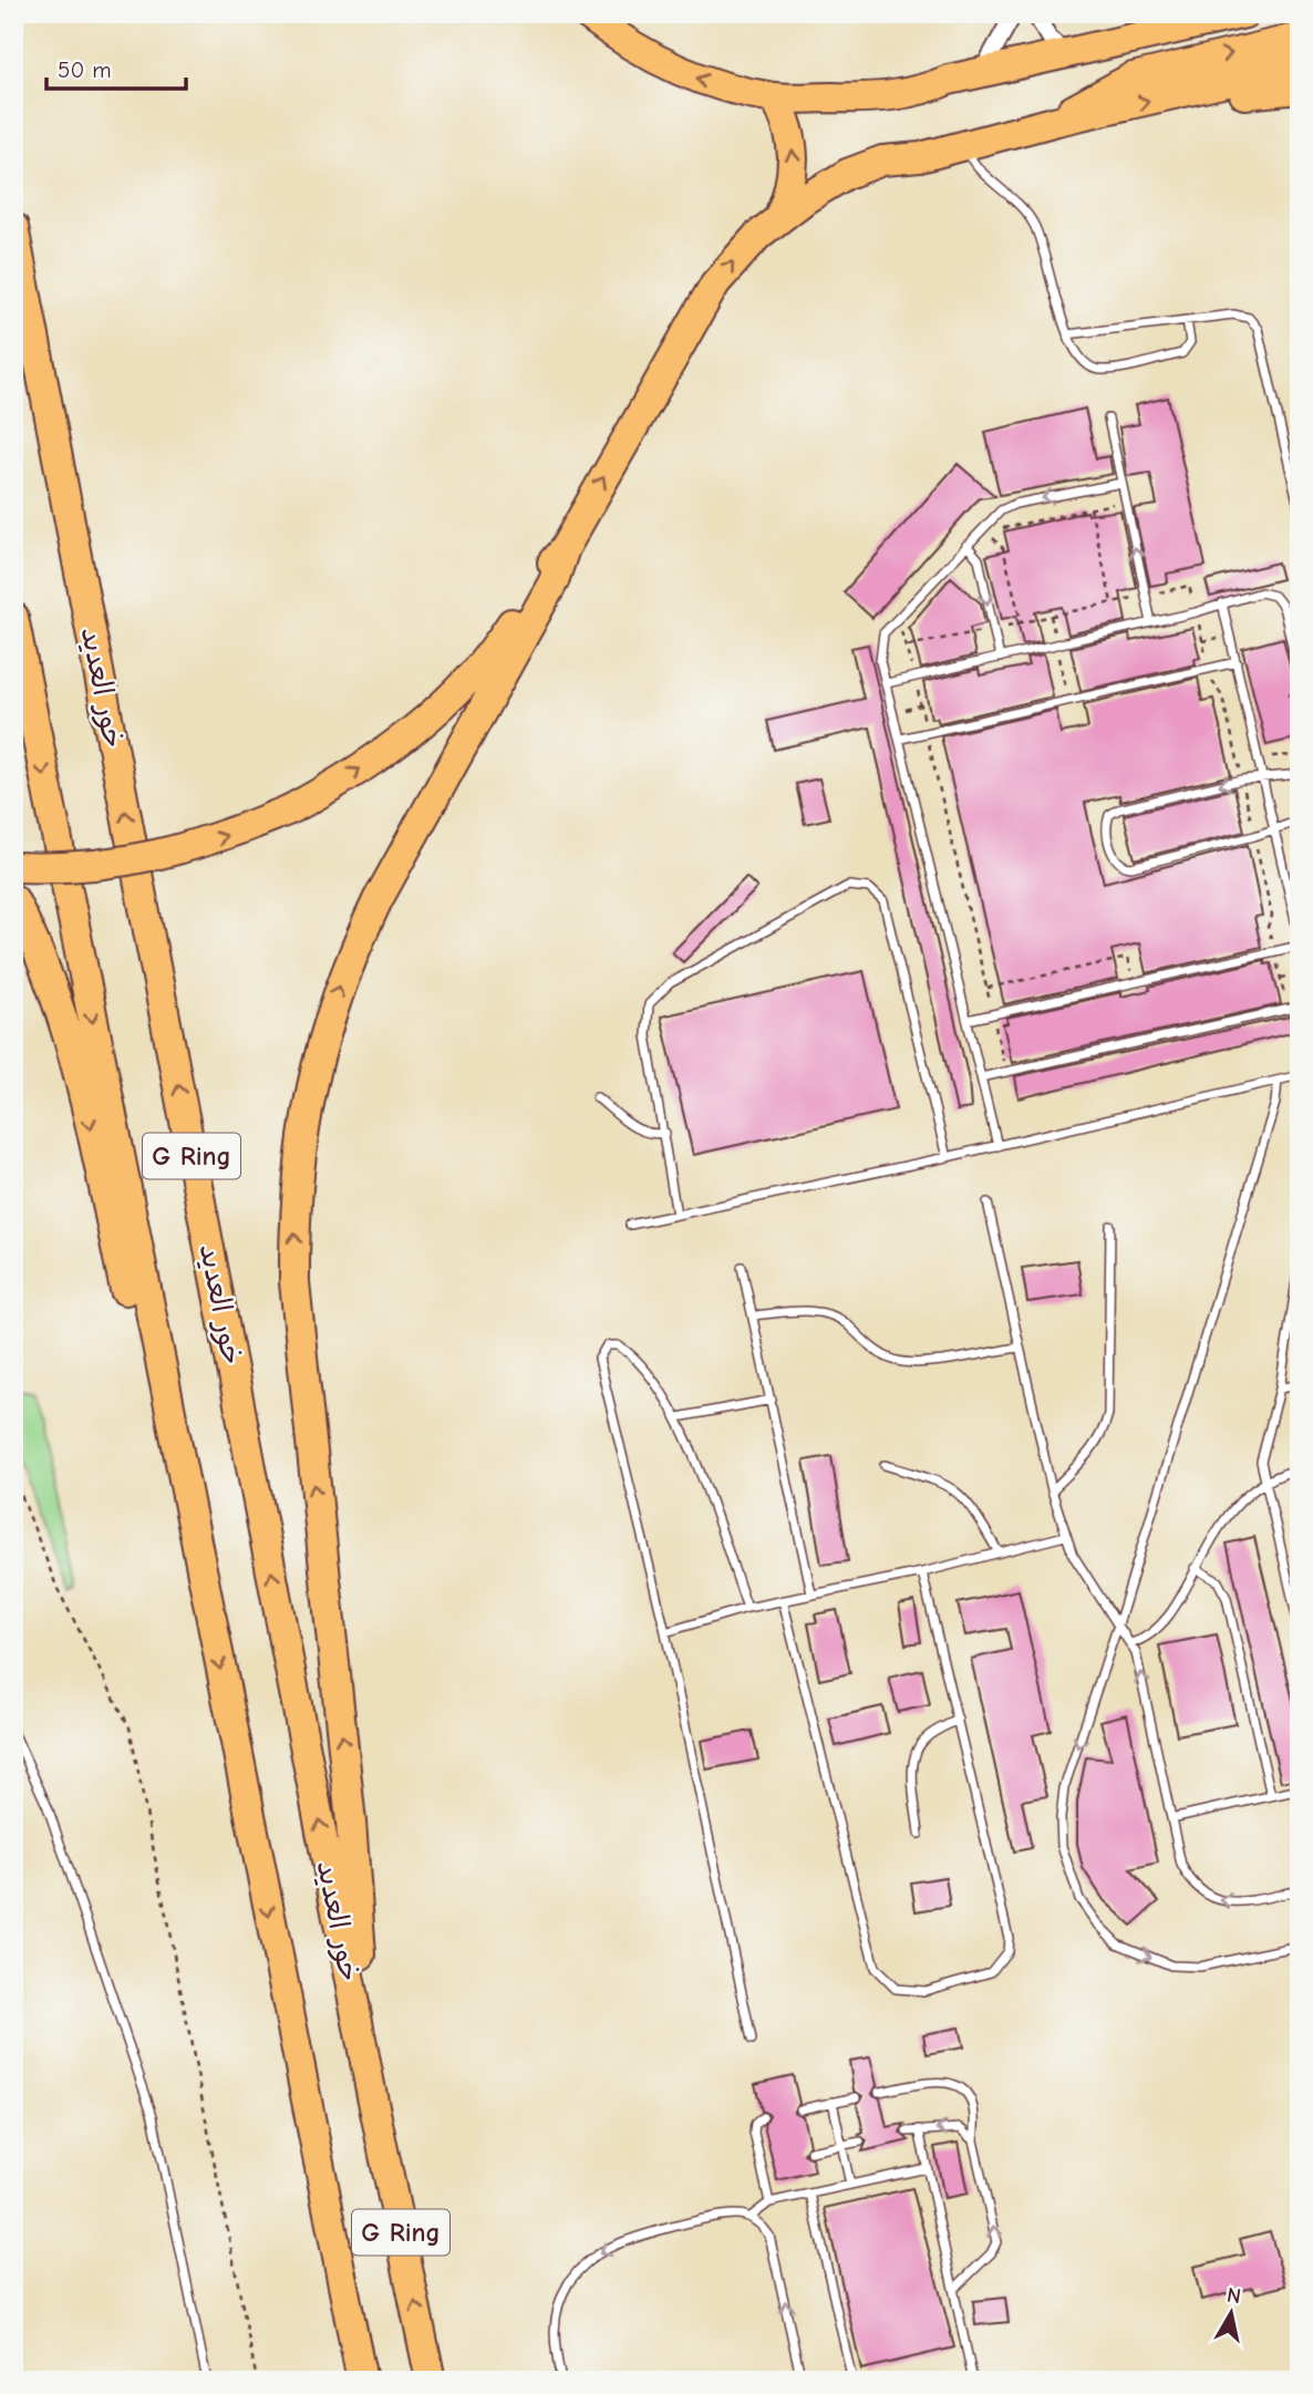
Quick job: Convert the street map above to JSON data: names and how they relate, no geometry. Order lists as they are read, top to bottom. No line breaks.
{"streets":{"highway":["خور العديد","G Ring"]},"scale_bar":"50 m","north":"top"}
